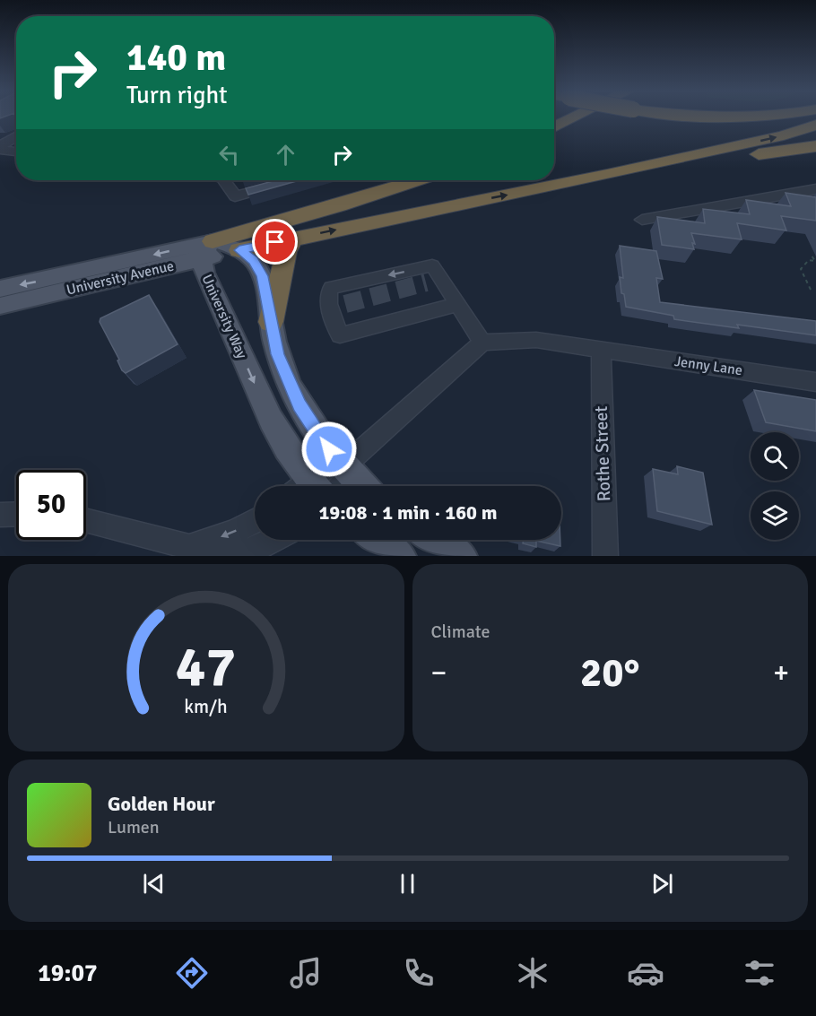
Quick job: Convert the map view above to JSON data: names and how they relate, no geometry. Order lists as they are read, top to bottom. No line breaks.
{"streets":{"main road":["University Avenue","University Way"],"street":["Jenny Lane","Rothe Street"]},"crossings":[["University Avenue","University Way"],["Jenny Lane","Rothe Street"]],"page":{"turn":["140 m","Turn right"],"limit":"50","trip":"19:08 · 1 min · 160 m","tile":"Climate","heat":["−","20°","+"],"song":["Golden Hour","Lumen"],"tabs":"19:07","gauge":["47","km/h"]}}
